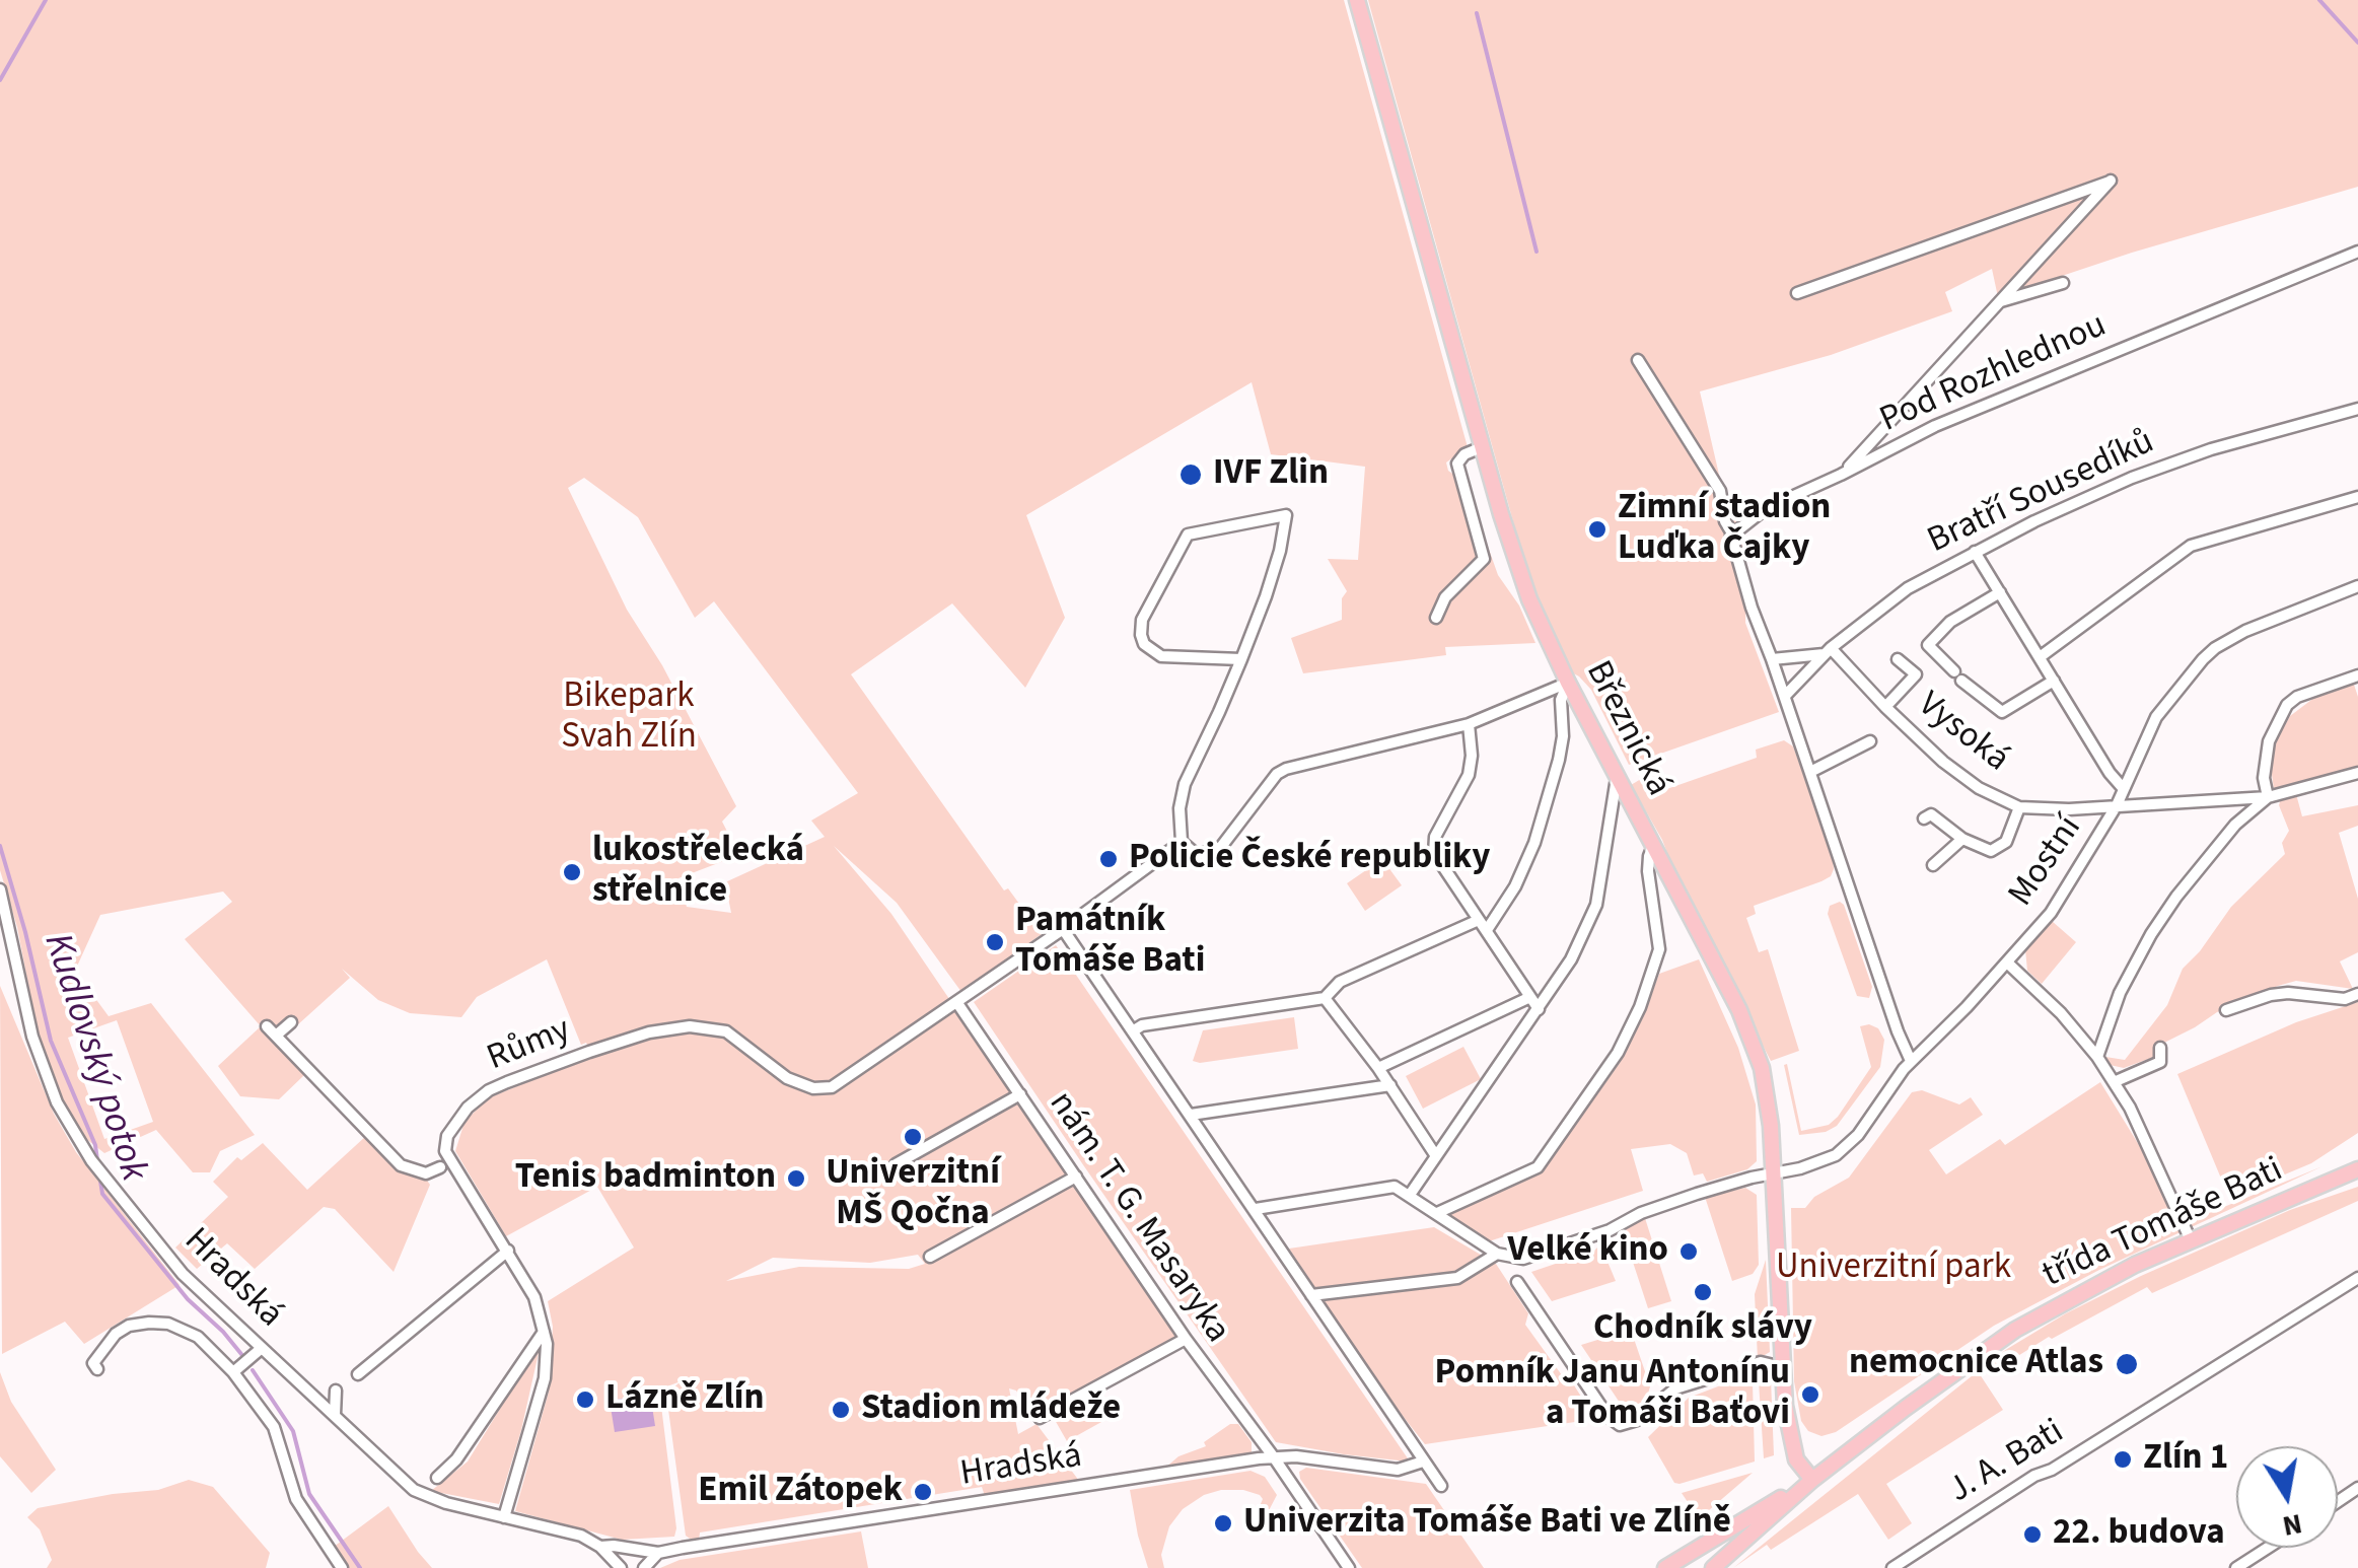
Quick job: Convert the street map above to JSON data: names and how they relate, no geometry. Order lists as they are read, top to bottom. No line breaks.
{"streets":{"main road":["Březnická","třída Tomáše Bati"],"street":["Pod Rozhlednou","Bratří Sousedíků","Vysoká","Mostní","Růmy","nám. T. G. Masaryka","Hradská","J. A. Bati"]},"crossings":[["Bratří Sousedíků","Vysoká"],["Březnická","Mostní"],["Březnická","třída Tomáše Bati"],["Vysoká","Mostní"],["Růmy","nám. T. G. Masaryka"],["Růmy","Hradská"],["nám. T. G. Masaryka","Hradská"]],"water":["Kudlovský potok"],"parks":["Bikepark Svah Zlín","Univerzitní park"],"places":["IVF Zlin","Zimní stadion Luďka Čajky","Policie České republiky","lukostřelecká střelnice","Památník Tomáše Bati","Univerzitní MŠ Qočna","Tenis badminton","Velké kino","Chodník slávy","nemocnice Atlas","Pomník Janu Antonínu a Tomáši Baťovi","Lázně Zlín","Stadion mládeže","Zlín 1","Emil Zátopek","Univerzita Tomáše Bati ve Zlíně","22. budova"],"north":"bottom"}
